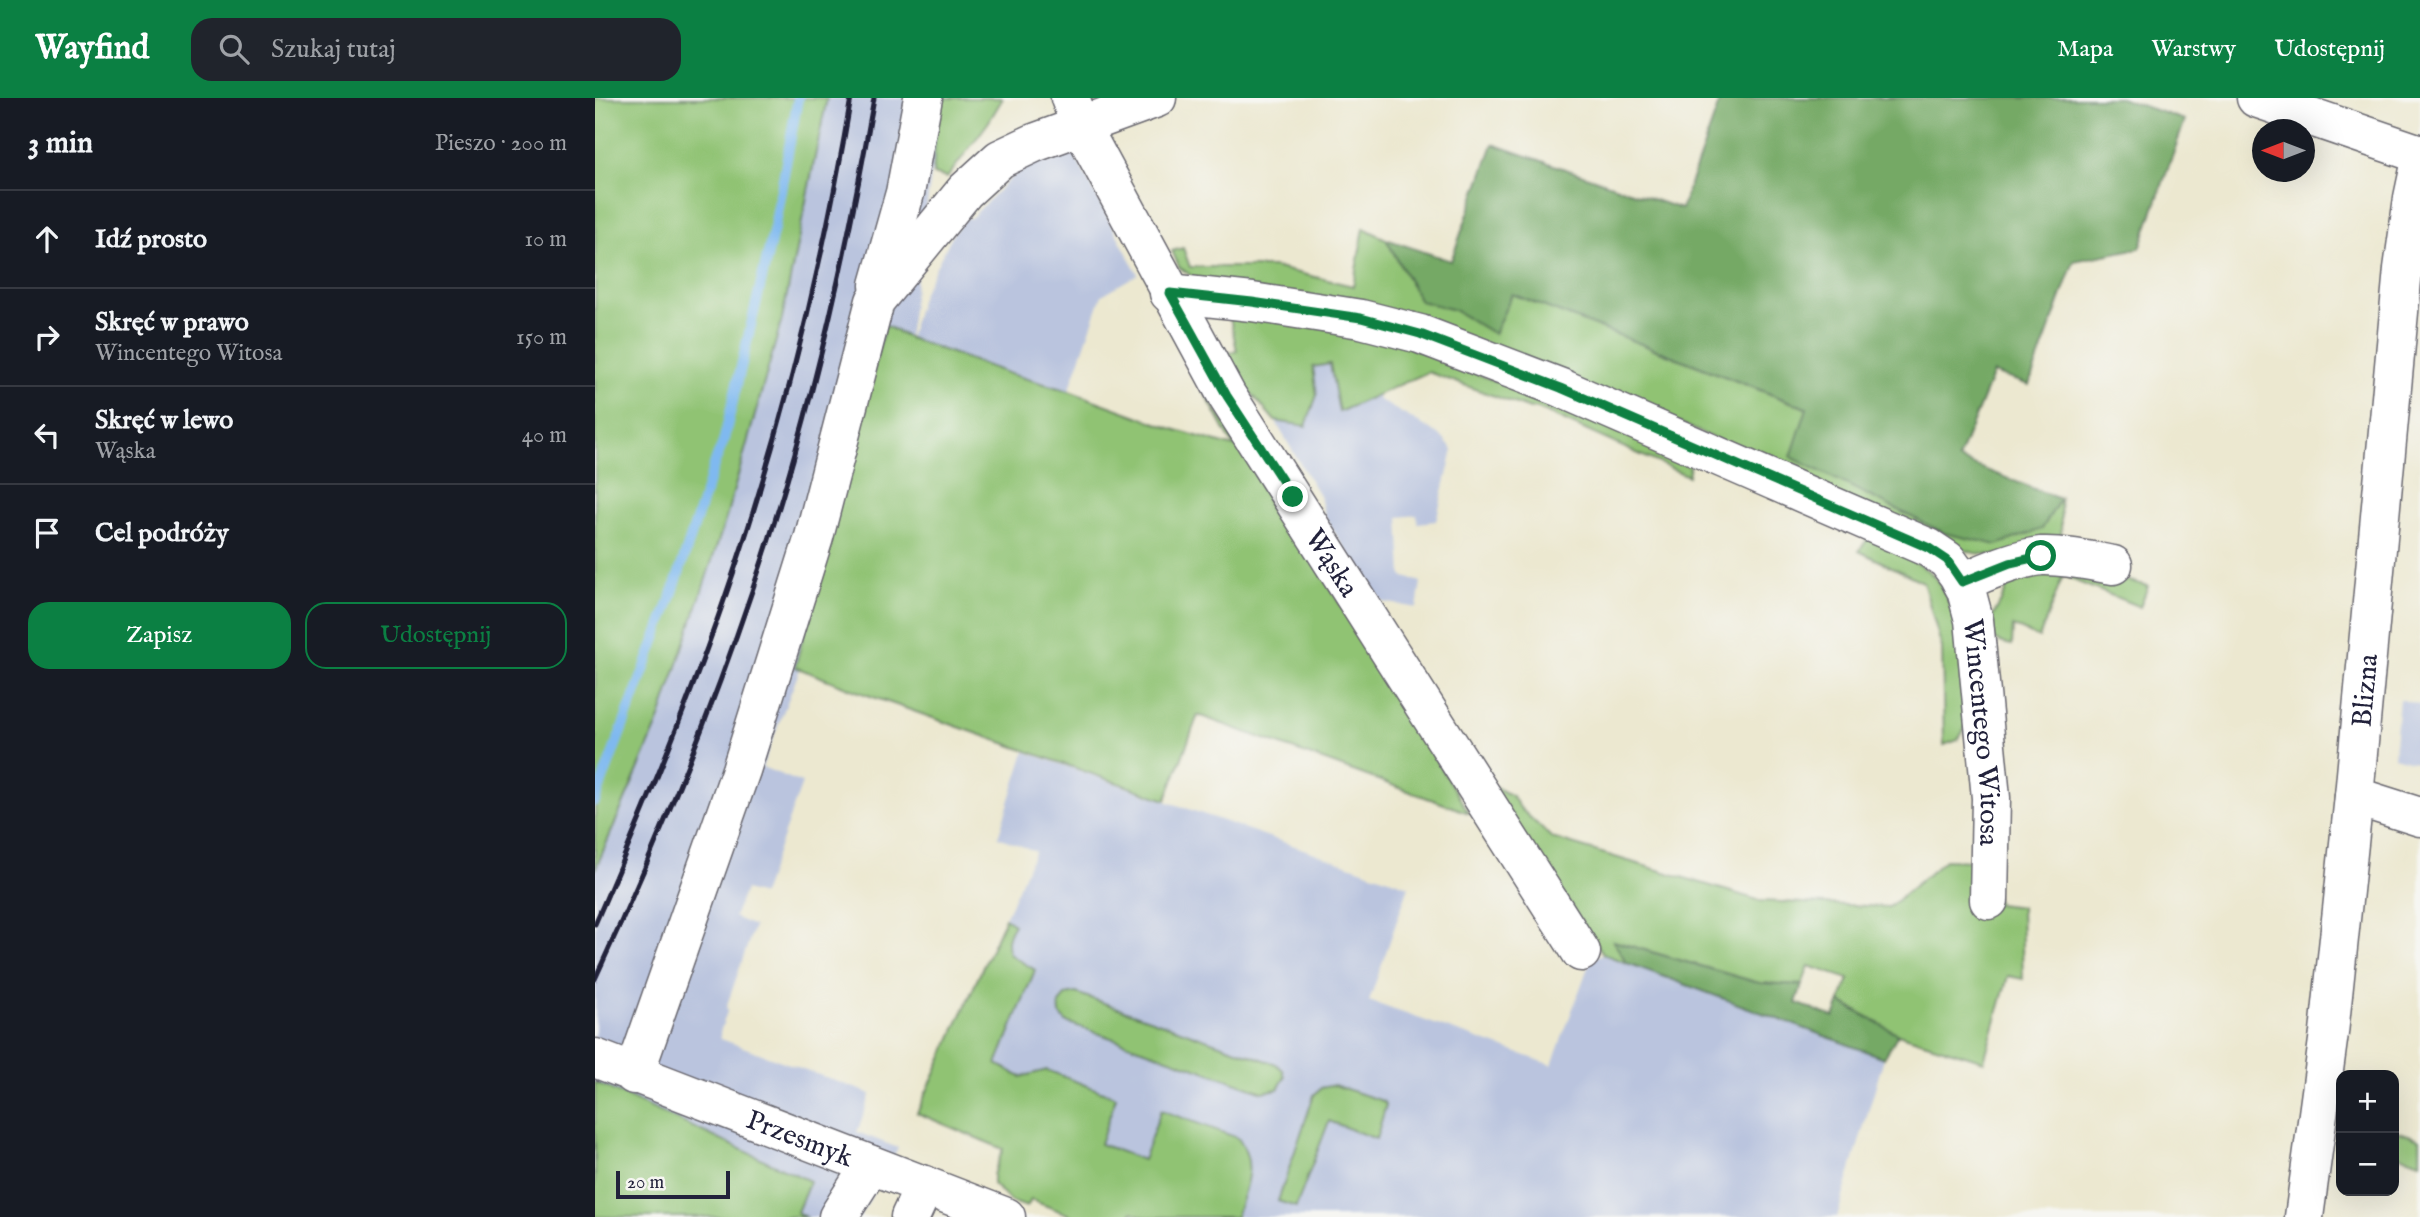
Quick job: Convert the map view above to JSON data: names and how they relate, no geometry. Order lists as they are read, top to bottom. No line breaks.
{"streets":{"street":["Wąska","Blizna","Wincentego Witosa","Przesmyk"]},"crossings":[["Wąska","Wincentego Witosa"]],"scale_bar":"20 m","north":"left","page":{"header":"Wayfind","search":"Szukaj tutaj","nav":["Mapa","Warstwy","Udostępnij"],"heading":["3 min","Pieszo · 200 m"],"list":[["Idź prosto","10 m"],["Skręć w prawo","Wincentego Witosa","150 m"],["Skręć w lewo","Wąska","40 m"],"Cel podróży"],"buttons":["Zapisz","Udostępnij"],"map_buttons":["+","−"],"scale":"20 m"}}
